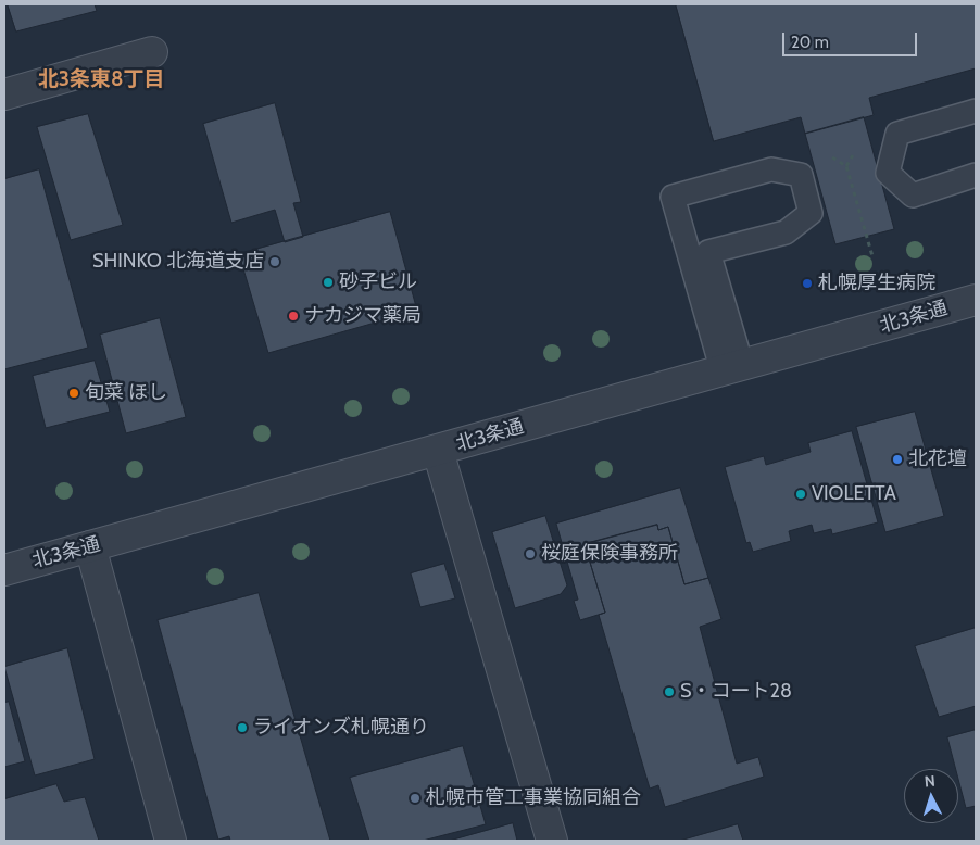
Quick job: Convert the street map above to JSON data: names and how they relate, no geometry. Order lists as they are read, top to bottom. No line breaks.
{"streets":{"street":["北3条通"]},"districts":["北3条東8丁目"],"places":["SHINKO 北海道支店","砂子ビル","札幌厚生病院","ナカジマ薬局","旬菜 ほし","北花壇","VIOLETTA","桜庭保険事務所","S・コート28","ライオンズ札幌通り","札幌市管工事業協同組合"],"scale_bar":"20 m","north":"top"}
